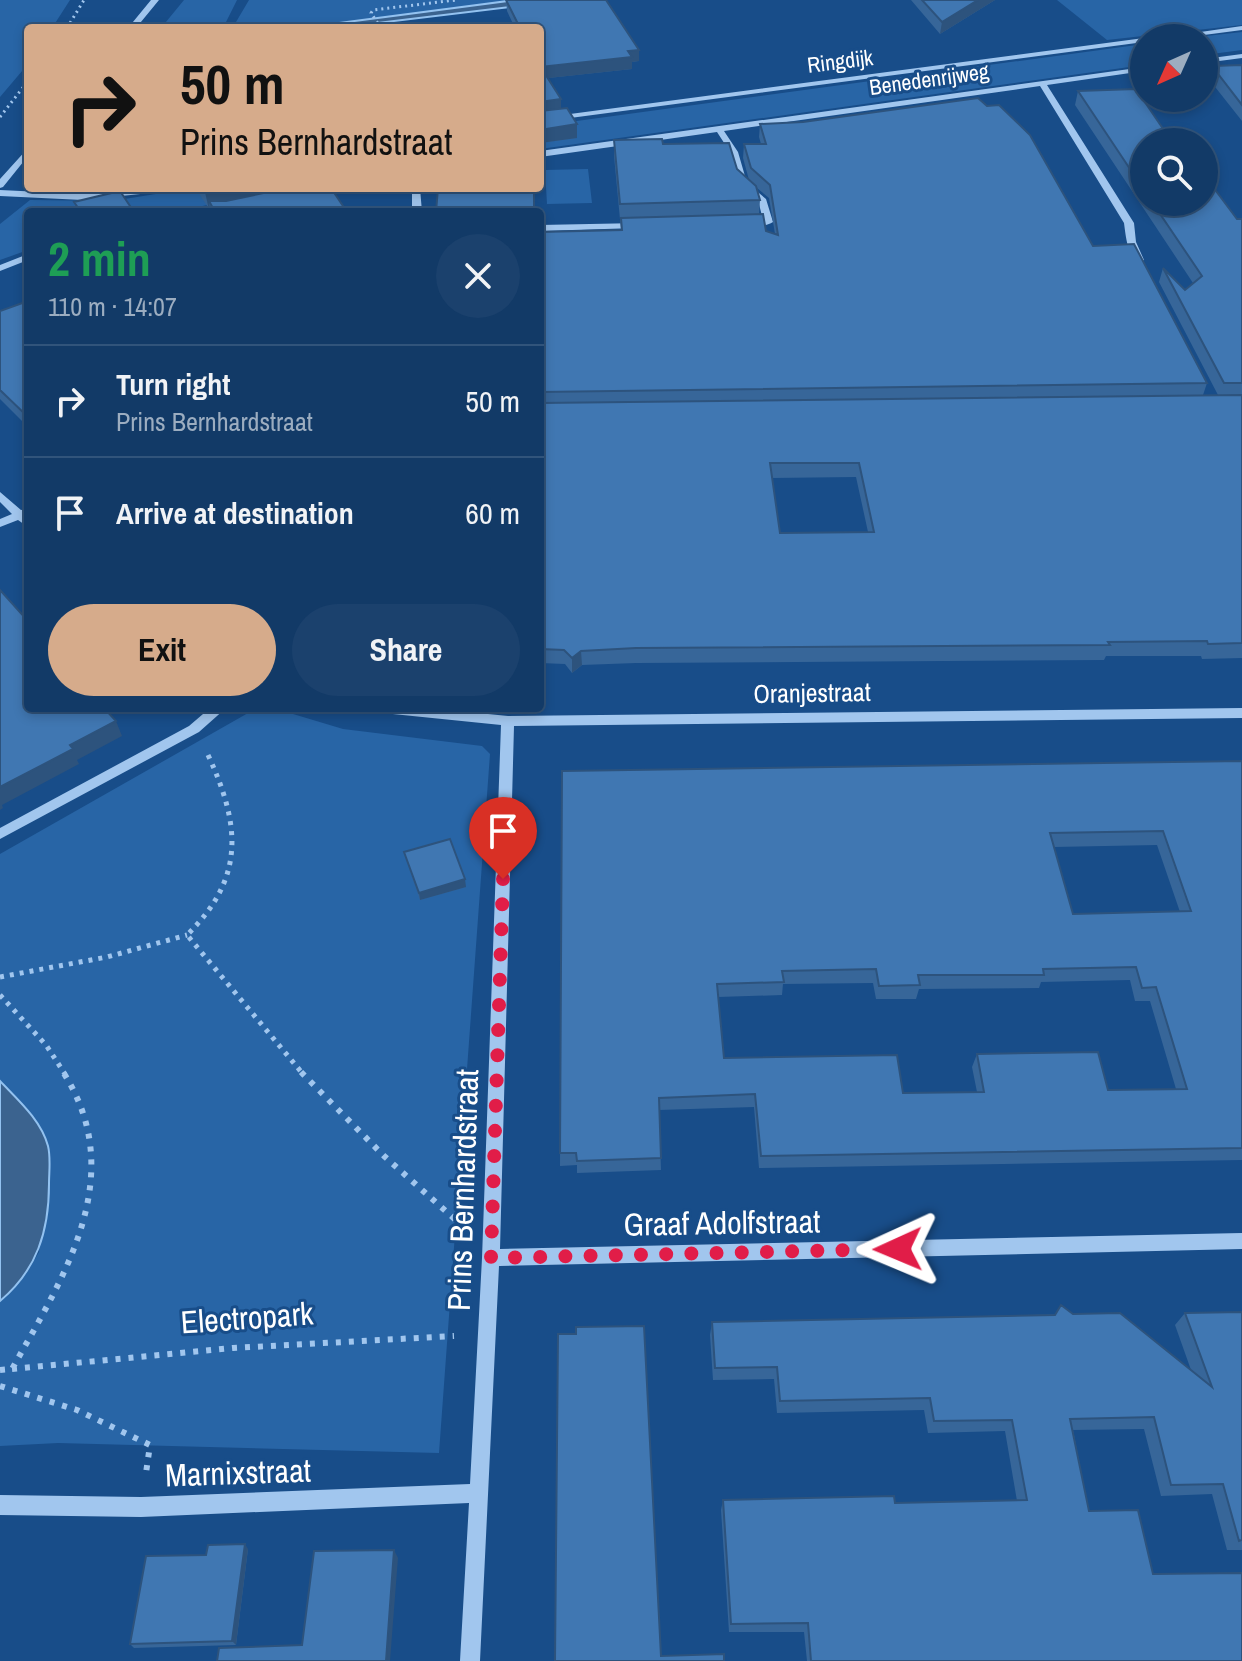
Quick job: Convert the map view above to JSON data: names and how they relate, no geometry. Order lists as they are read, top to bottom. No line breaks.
{"streets":{"street":["Ringdijk","Benedenrijweg","Oranjestraat","Prins Bernhardstraat","Graaf Adolfstraat","Marnixstraat"],"path":["Electropark"]},"crossings":[["Oranjestraat","Prins Bernhardstraat"],["Prins Bernhardstraat","Graaf Adolfstraat"],["Prins Bernhardstraat","Electropark"],["Prins Bernhardstraat","Marnixstraat"]],"north":"bottom left","page":{"turn":["50 m","Prins Bernhardstraat"],"heading":["2 min","110 m · 14:07"],"list":[{"name":"Turn right","note":"Prins Bernhardstraat","value":"50 m"},{"name":"Arrive at destination","value":"60 m"}],"buttons":["Exit","Share"]}}
